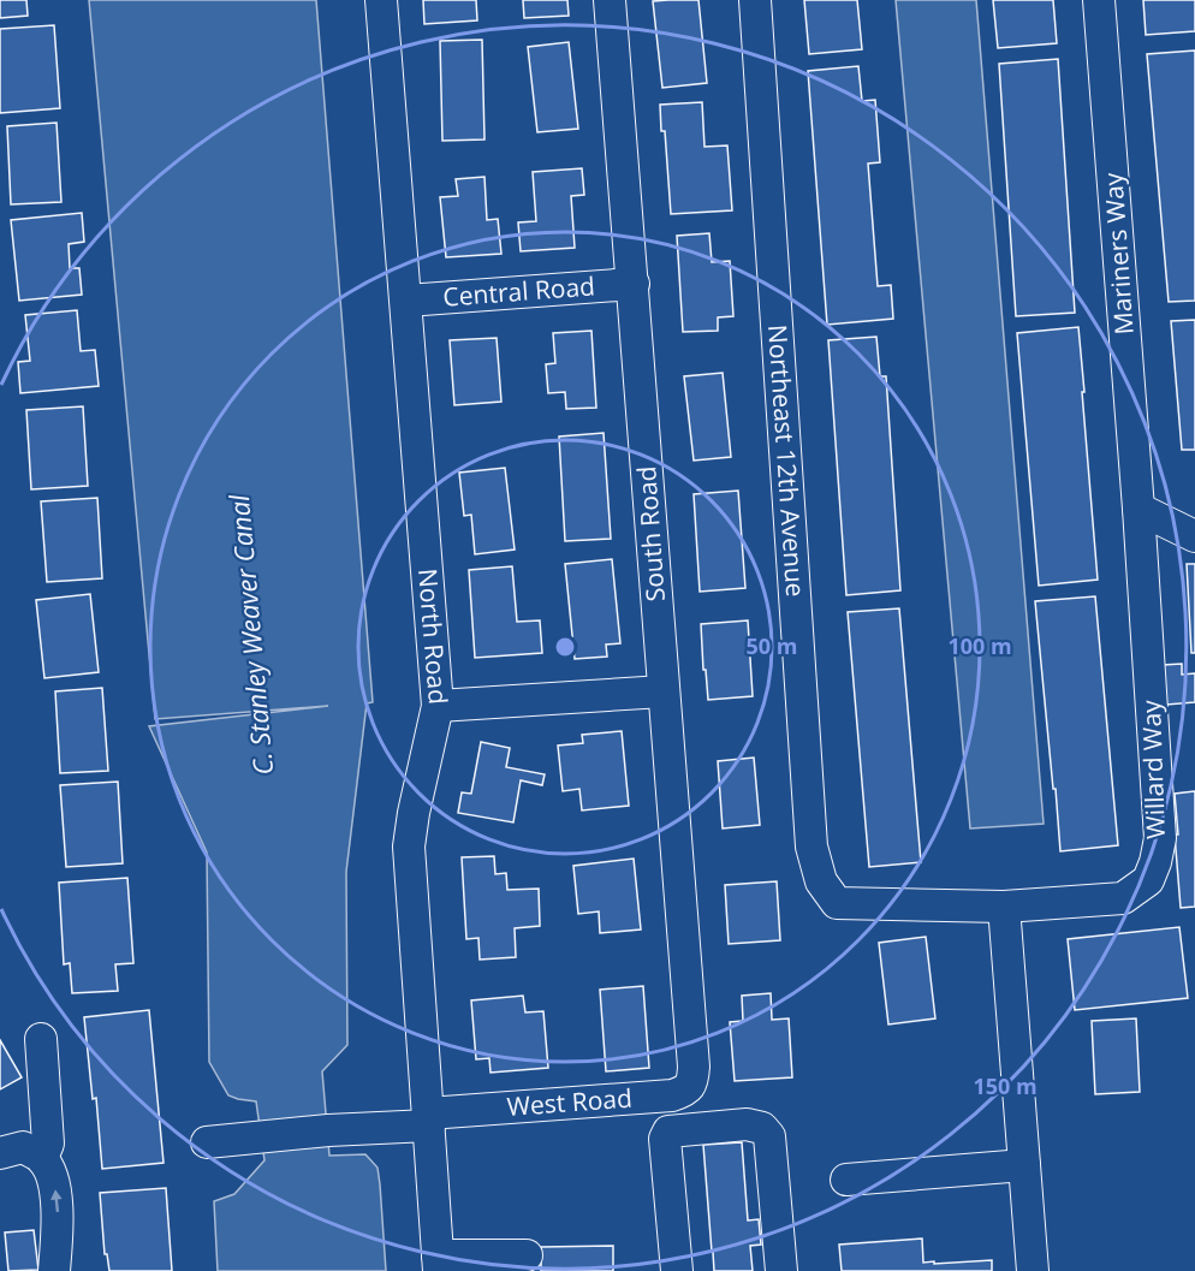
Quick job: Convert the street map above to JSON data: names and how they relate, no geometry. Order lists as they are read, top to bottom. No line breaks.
{"streets":{"street":["Mariners Way","Central Road","Northeast 12th Avenue","South Road","North Road","Willard Way","West Road"]},"crossings":[["Mariners Way","Willard Way"],["Central Road","South Road"],["Central Road","North Road"],["Northeast 12th Avenue","Willard Way"],["South Road","West Road"],["North Road","West Road"]],"water":["C. Stanley Weaver Canal"],"rings":["50 m","100 m","150 m"]}
